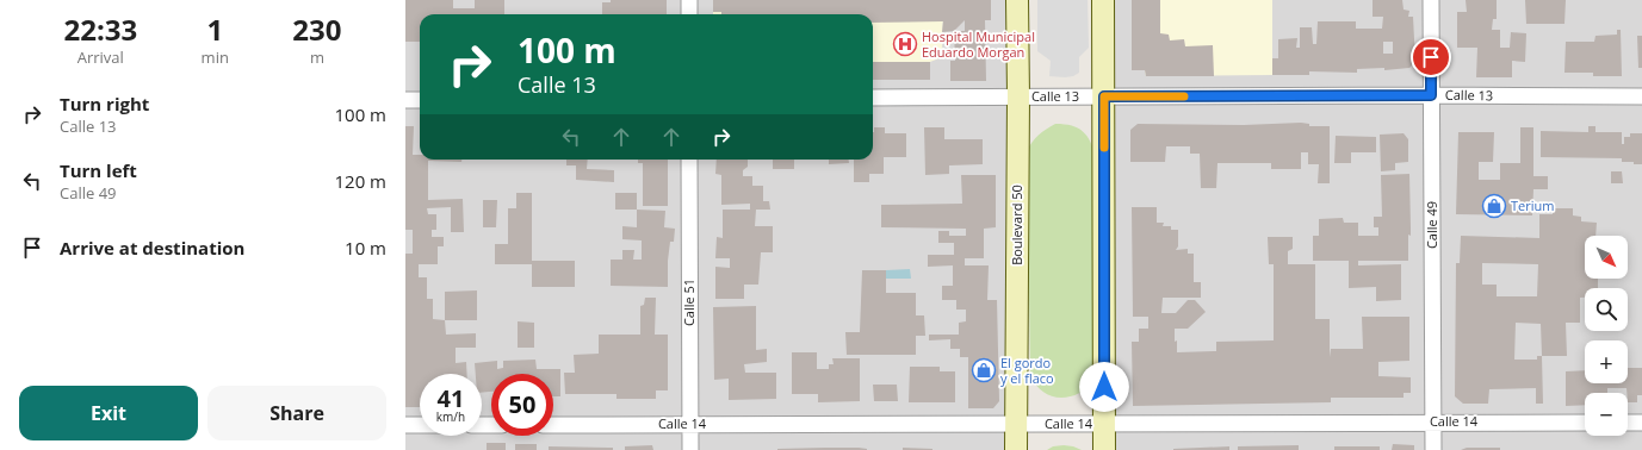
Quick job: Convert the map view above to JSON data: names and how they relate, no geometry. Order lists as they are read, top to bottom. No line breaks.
{"streets":{"main road":["Boulevard 50"],"street":["Calle 13","Calle 49","Calle 51","Calle 14"]},"crossings":[["Calle 13","Boulevard 50"],["Calle 13","Calle 49"],["Boulevard 50","Calle 14"],["Calle 49","Calle 14"],["Calle 51","Calle 14"]],"places":{"hospital":["Hospital Municipal Eduardo Morgan"],"shop":["Terium","El gordo y el flaco"]},"north":"bottom right","page":{"eta":["22:33","Arrival","1","min","230","m"],"turn":["100 m","Calle 13"],"list":[{"name":"Turn right","note":"Calle 13","value":"100 m"},{"name":"Turn left","note":"Calle 49","value":"120 m"},{"name":"Arrive at destination","value":"10 m"}],"map_buttons":["+","−"],"speed":"41 km/h","limit":"50","buttons":["Exit","Share"]}}
